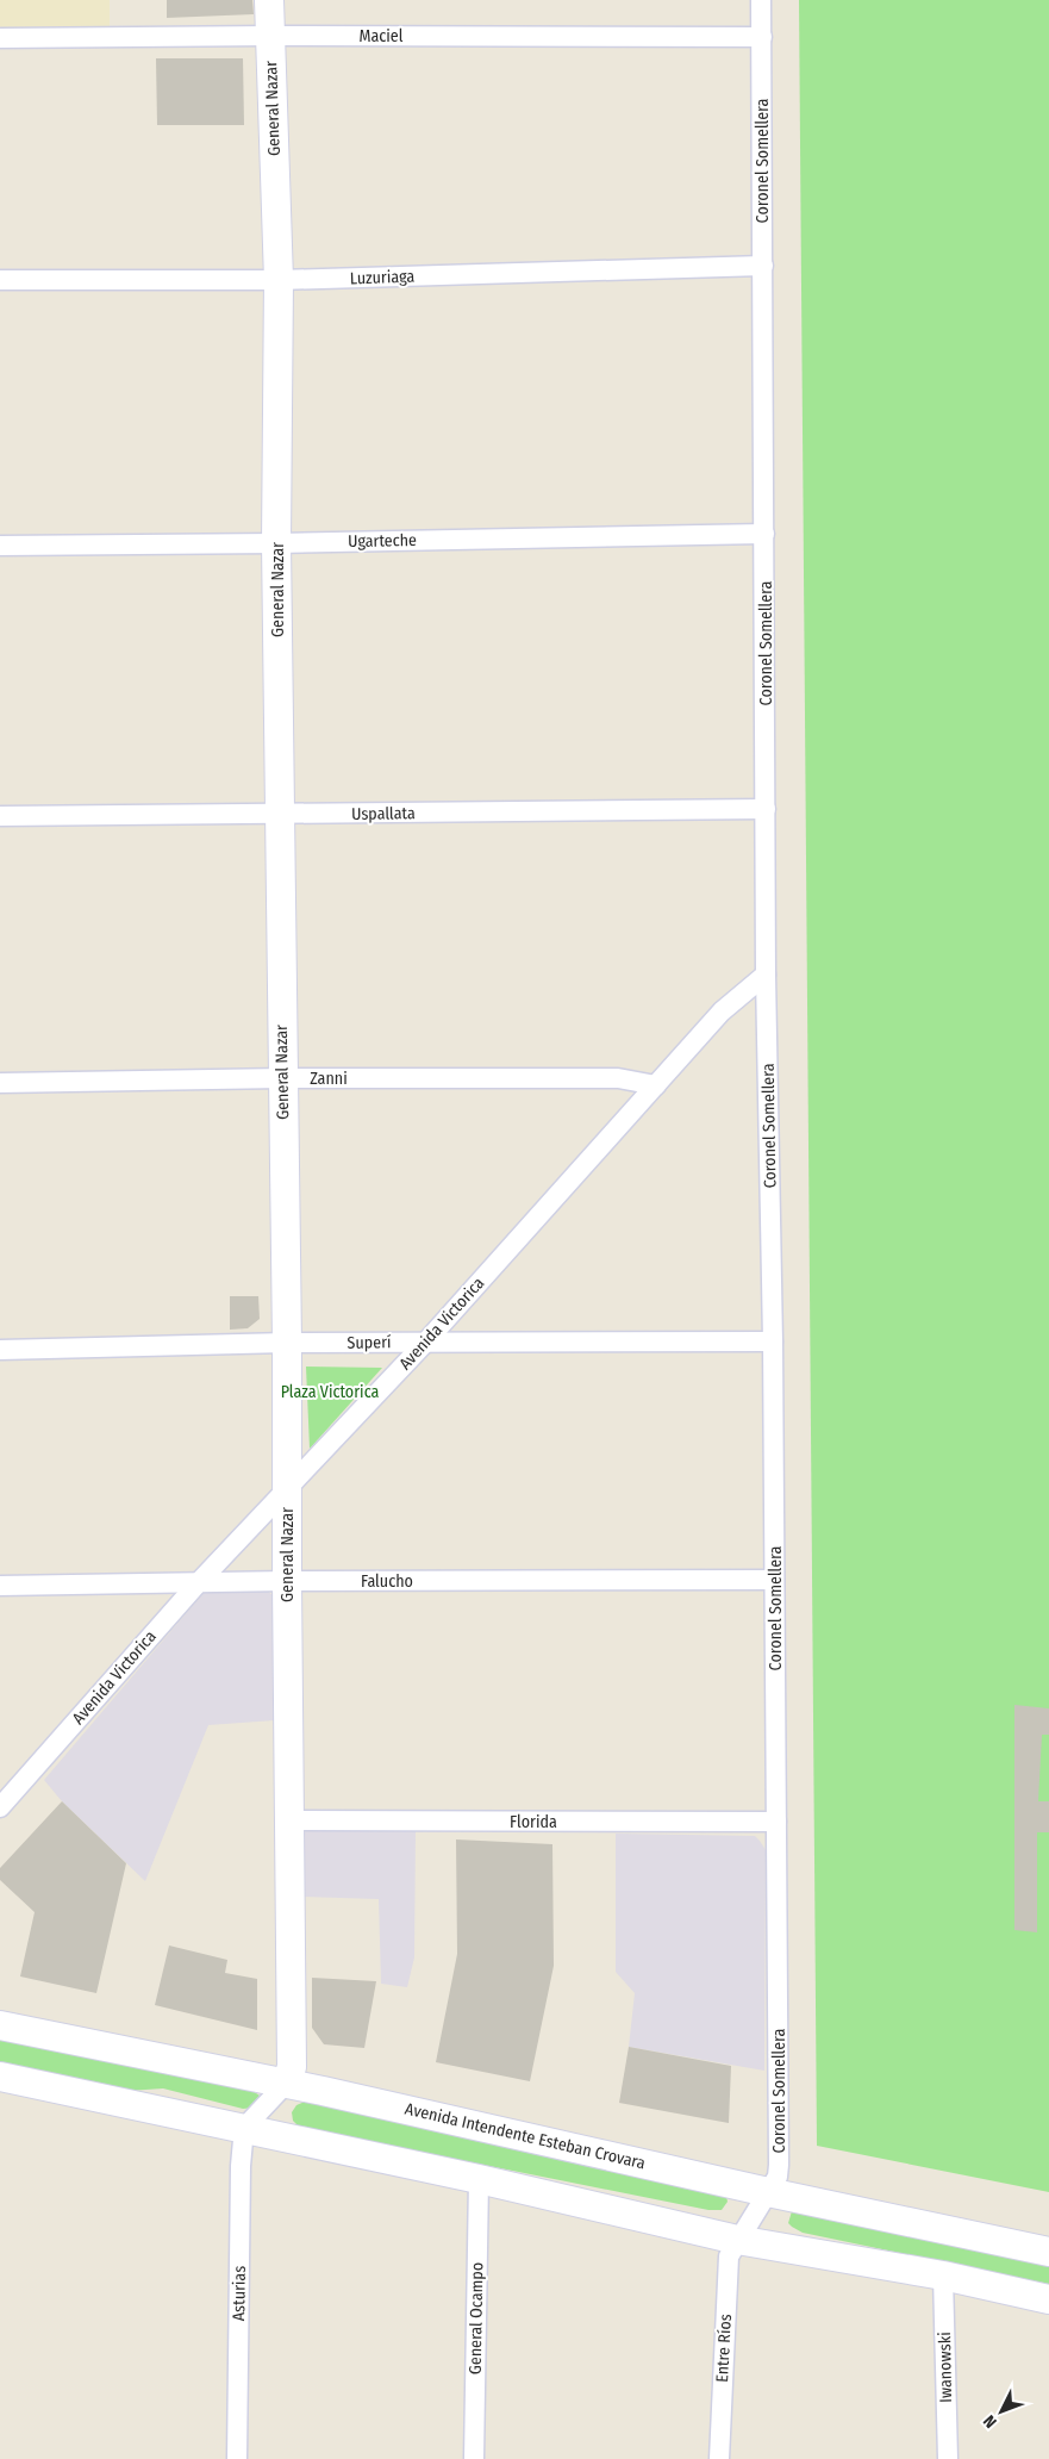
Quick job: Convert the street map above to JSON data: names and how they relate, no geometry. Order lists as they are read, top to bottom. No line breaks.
{"streets":{"main road":["General Nazar","Avenida Intendente Esteban Crovara"],"street":["Maciel","Coronel Somellera","Luzuriaga","Ugarteche","Uspallata","Zanni","Avenida Victorica","Superí","Falucho","Florida","Asturias","General Ocampo","Entre Ríos","Iwanowski"]},"crossings":[["Maciel","General Nazar"],["Maciel","Coronel Somellera"],["General Nazar","Luzuriaga"],["General Nazar","Ugarteche"],["General Nazar","Uspallata"],["General Nazar","Zanni"],["General Nazar","Avenida Victorica"],["General Nazar","Superí"],["General Nazar","Falucho"],["General Nazar","Florida"],["General Nazar","Avenida Intendente Esteban Crovara"],["Coronel Somellera","Luzuriaga"],["Coronel Somellera","Ugarteche"],["Coronel Somellera","Uspallata"],["Coronel Somellera","Avenida Victorica"],["Coronel Somellera","Superí"],["Coronel Somellera","Falucho"],["Coronel Somellera","Florida"],["Coronel Somellera","Avenida Intendente Esteban Crovara"],["Coronel Somellera","Entre Ríos"],["Zanni","Avenida Victorica"],["Avenida Victorica","Superí"],["Avenida Victorica","Falucho"]],"parks":["Plaza Victorica"],"north":"bottom left"}
